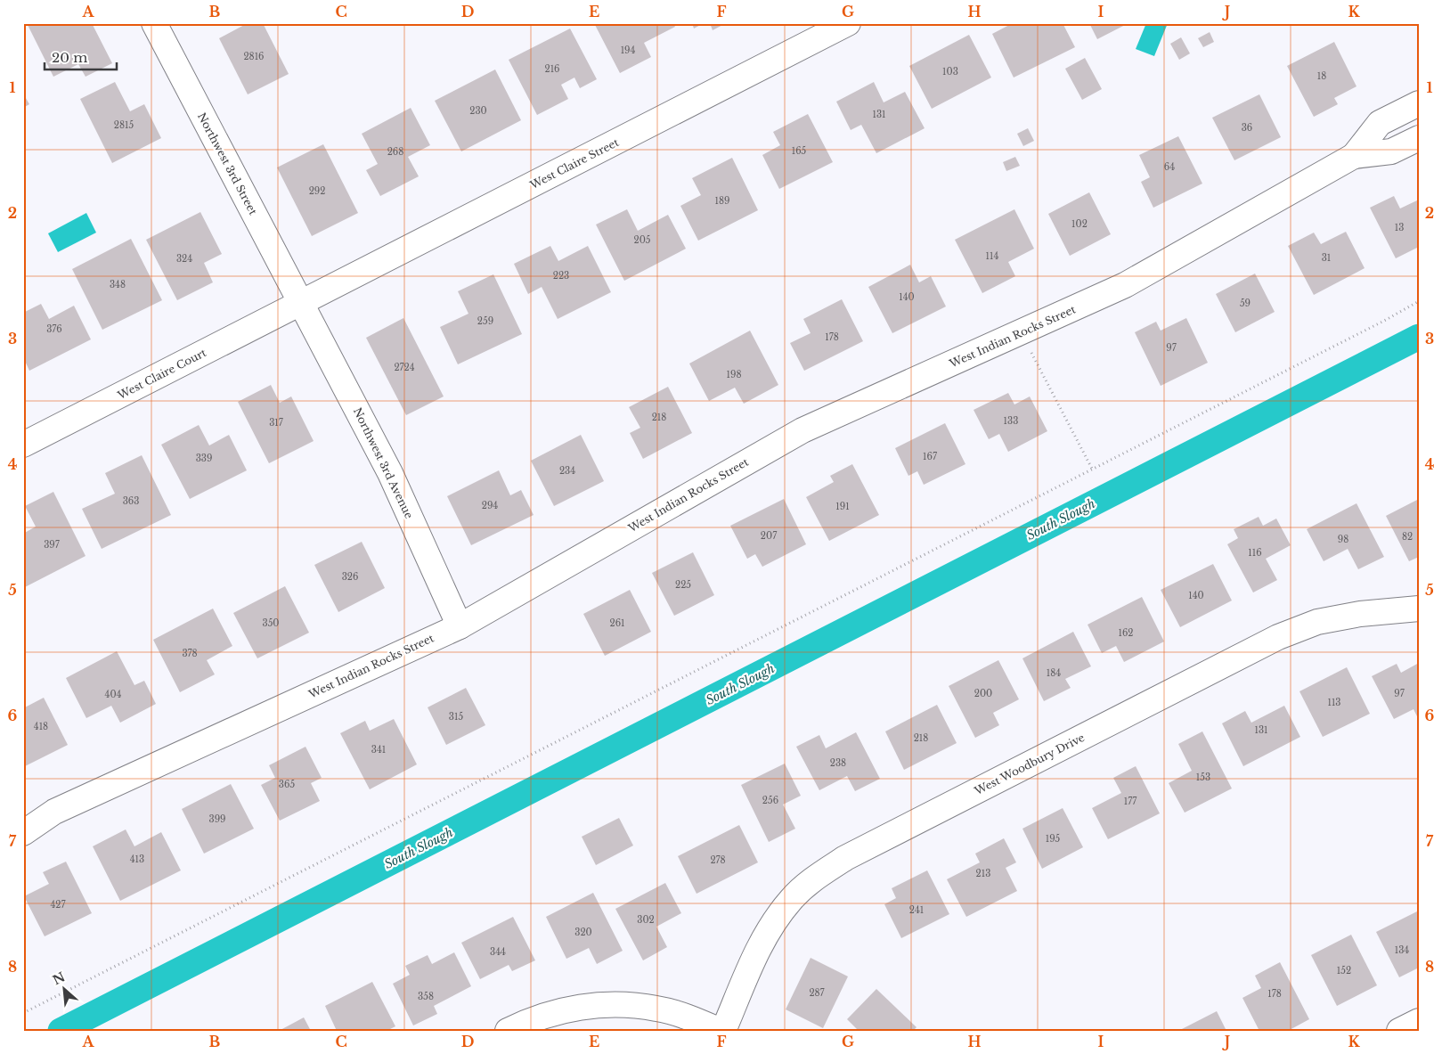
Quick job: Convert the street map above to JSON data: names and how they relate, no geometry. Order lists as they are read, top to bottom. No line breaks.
{"streets":{"street":["Northwest 3rd Street","West Claire Street","West Indian Rocks Street","West Claire Court","Northwest 3rd Avenue","West Woodbury Drive"]},"crossings":[["Northwest 3rd Street","West Claire Street"],["Northwest 3rd Street","West Claire Court"],["Northwest 3rd Street","Northwest 3rd Avenue"],["West Claire Street","West Claire Court"],["West Claire Street","Northwest 3rd Avenue"],["West Indian Rocks Street","Northwest 3rd Avenue"],["West Claire Court","Northwest 3rd Avenue"]],"water":["South Slough"],"house_numbers":["194","2816","216","103","18","230","131","2815","36","165","268","64","292","189","102","13","205","114","31","324","223","348","140","59","259","376","178","97","2724","198","218","133","317","167","339","234","363","294","191","207","82","98","397","116","326","225","140","350","261","162","378","184","200","97","404","113","315","418","131","218","341","238","153","365","256","177","399","195","413","278","213","427","241","302","320","134","344","152","287","178","358"],"scale_bar":"20 m","north":"top left","grid":{"columns":["A","B","C","D","E","F","G","H","I","J","K"],"rows":["1","2","3","4","5","6","7","8"]}}
